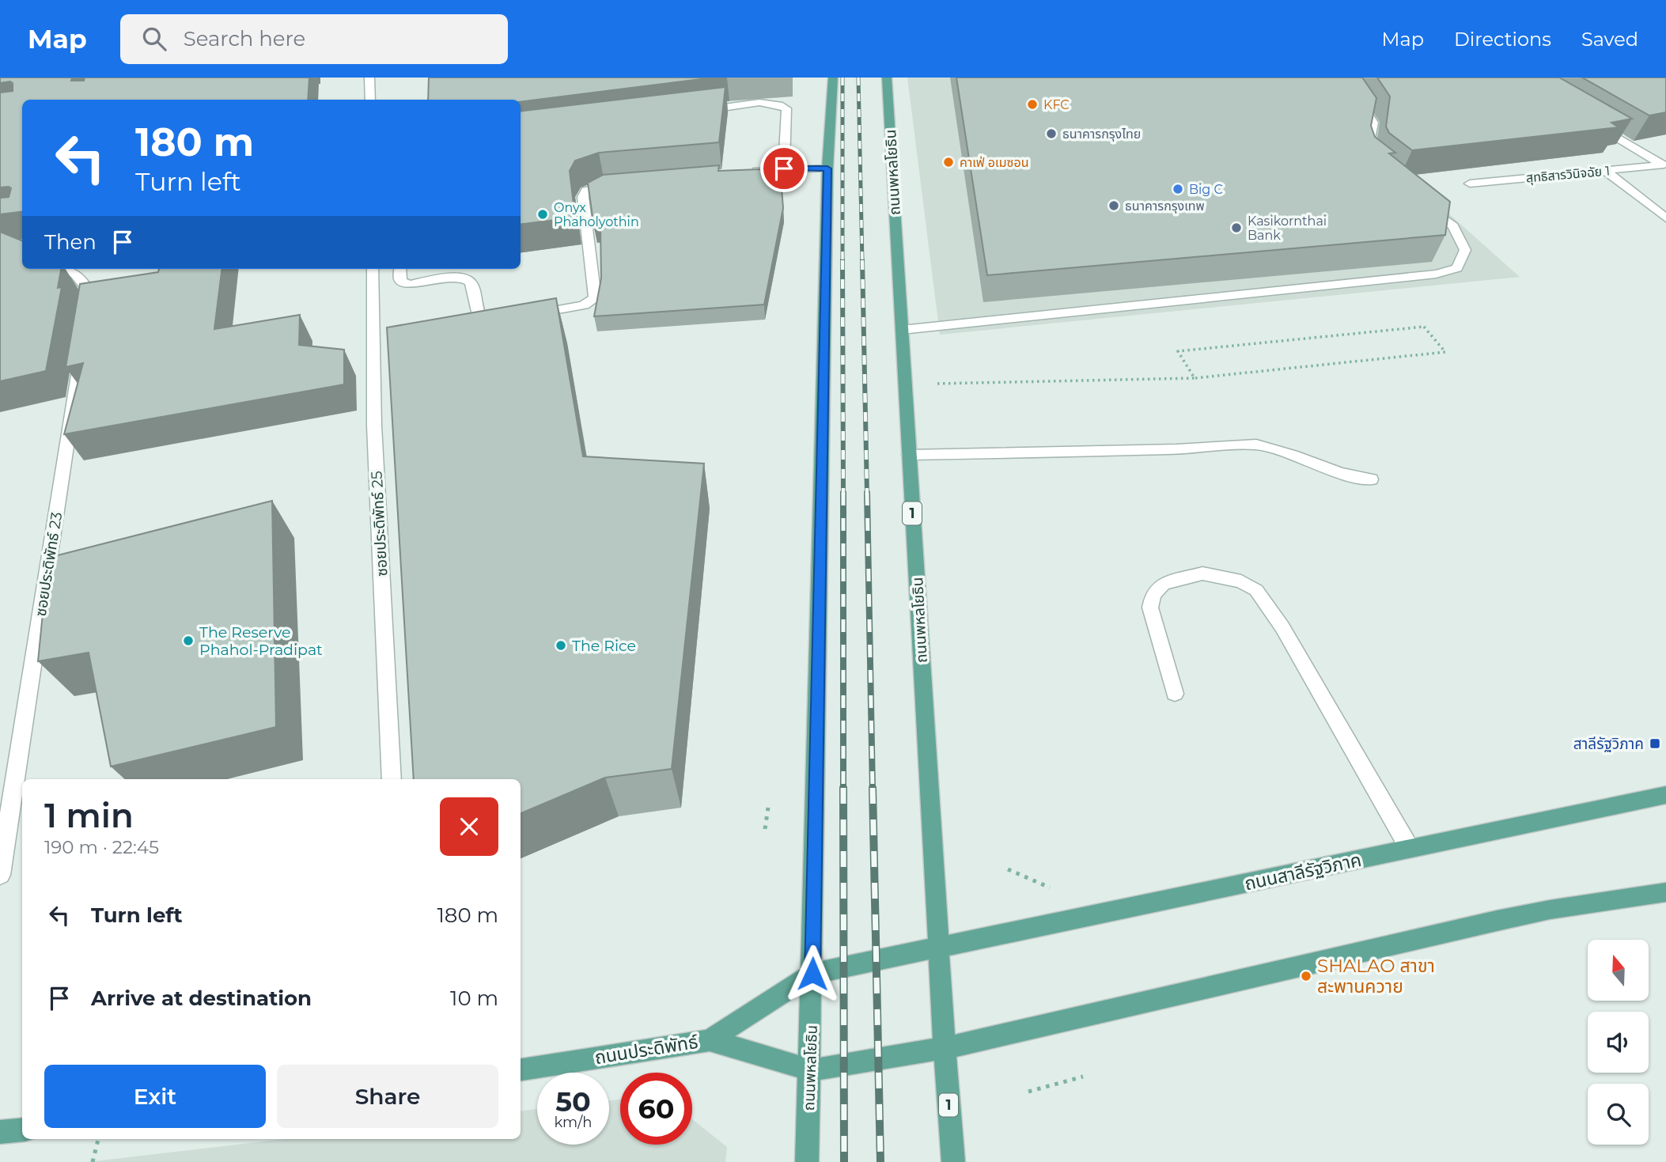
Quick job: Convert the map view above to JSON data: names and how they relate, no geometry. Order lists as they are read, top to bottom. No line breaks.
{"streets":{"main road":["ถนนพหลโยธิน","1","ถนนสาลีรัฐวิภาค","ถนนประดิพัทธ์"],"street":["สุทธิสารวินิจฉัย 1","ซอยประดิพัทธ์ 25","ซอยประดิพัทธ์ 23"]},"crossings":[["ถนนพหลโยธิน","ถนนสาลีรัฐวิภาค"],["ถนนพหลโยธิน","ถนนประดิพัทธ์"],["ถนนสาลีรัฐวิภาค","ถนนประดิพัทธ์"]],"places":{"other":["KFC","ธนาคารกรุงไทย","คาเฟ่ อเมซอน","Big C","ธนาคารกรุงเทพ","Onyx Phaholyothin","Kasikornthai Bank","The Reserve Phahol-Pradipat","The Rice","SHALAO สาขา สะพานควาย"],"transit":["สาลีรัฐวิภาค"]},"north":"top","page":{"header":"Map","search":"Search here","nav":["Map","Directions","Saved"],"turn":["180 m","Turn left"],"then":"Then","heading":["1 min","190 m · 22:45"],"list":[{"name":"Turn left","value":"180 m"},{"name":"Arrive at destination","value":"10 m"}],"buttons":["Exit","Share"],"speed":"50 km/h","limit":"60"}}
